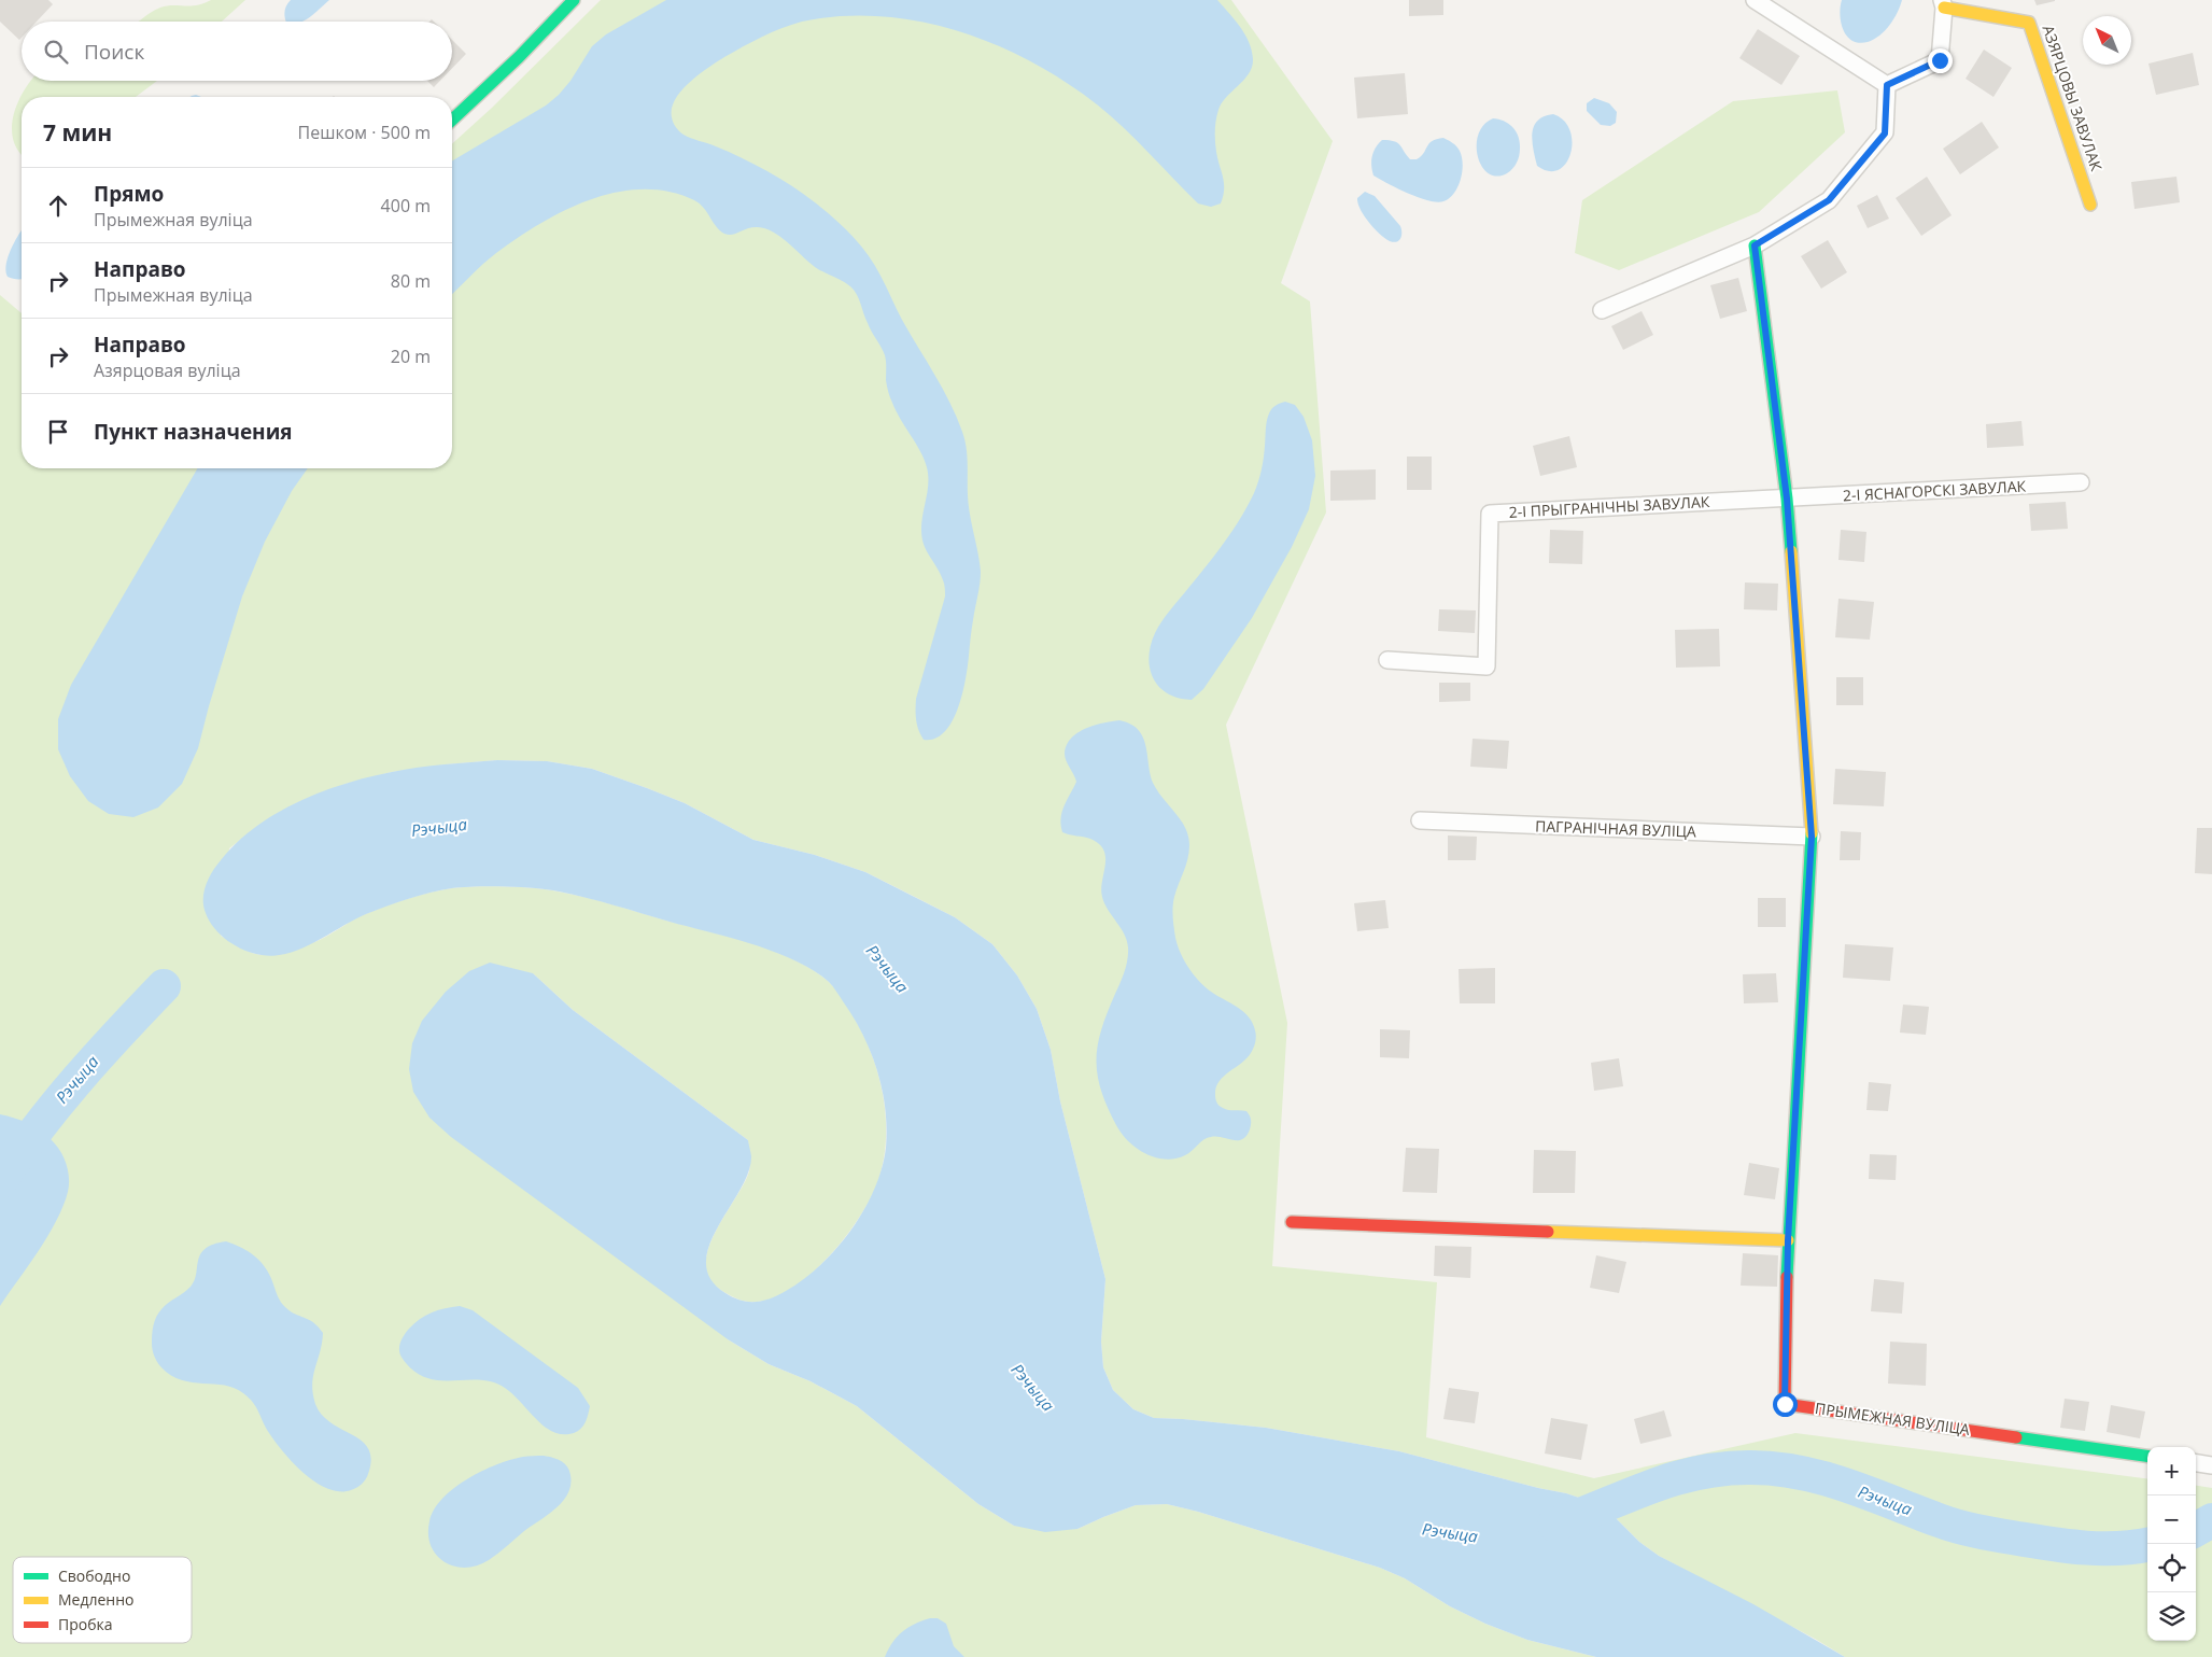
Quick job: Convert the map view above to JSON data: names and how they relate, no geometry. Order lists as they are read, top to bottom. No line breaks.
{"streets":{"street":["АЗЯРЦОВЫ ЗАВУЛАК","2-І ЯСНАГОРСКІ ЗАВУЛАК","2-І ПРЫГРАНІЧНЫ ЗАВУЛАК","ПАГРАНІЧНАЯ ВУЛІЦА","ПРЫМЕЖНАЯ ВУЛІЦА"]},"crossings":[["2-І ЯСНАГОРСКІ ЗАВУЛАК","2-І ПРЫГРАНІЧНЫ ЗАВУЛАК"],["2-І ЯСНАГОРСКІ ЗАВУЛАК","ПРЫМЕЖНАЯ ВУЛІЦА"],["2-І ПРЫГРАНІЧНЫ ЗАВУЛАК","ПРЫМЕЖНАЯ ВУЛІЦА"],["ПАГРАНІЧНАЯ ВУЛІЦА","ПРЫМЕЖНАЯ ВУЛІЦА"]],"water":["Рэчыца"],"legend":["Свободно","Медленно","Пробка"],"north":"top left","page":{"search":"Поиск","heading":["7 мин","Пешком · 500 m"],"list":[["Прямо","Прымежная вуліца","400 m"],["Направо","Прымежная вуліца","80 m"],["Направо","Азярцовая вуліца","20 m"],"Пункт назначения"],"map_buttons":["+","−"]}}
